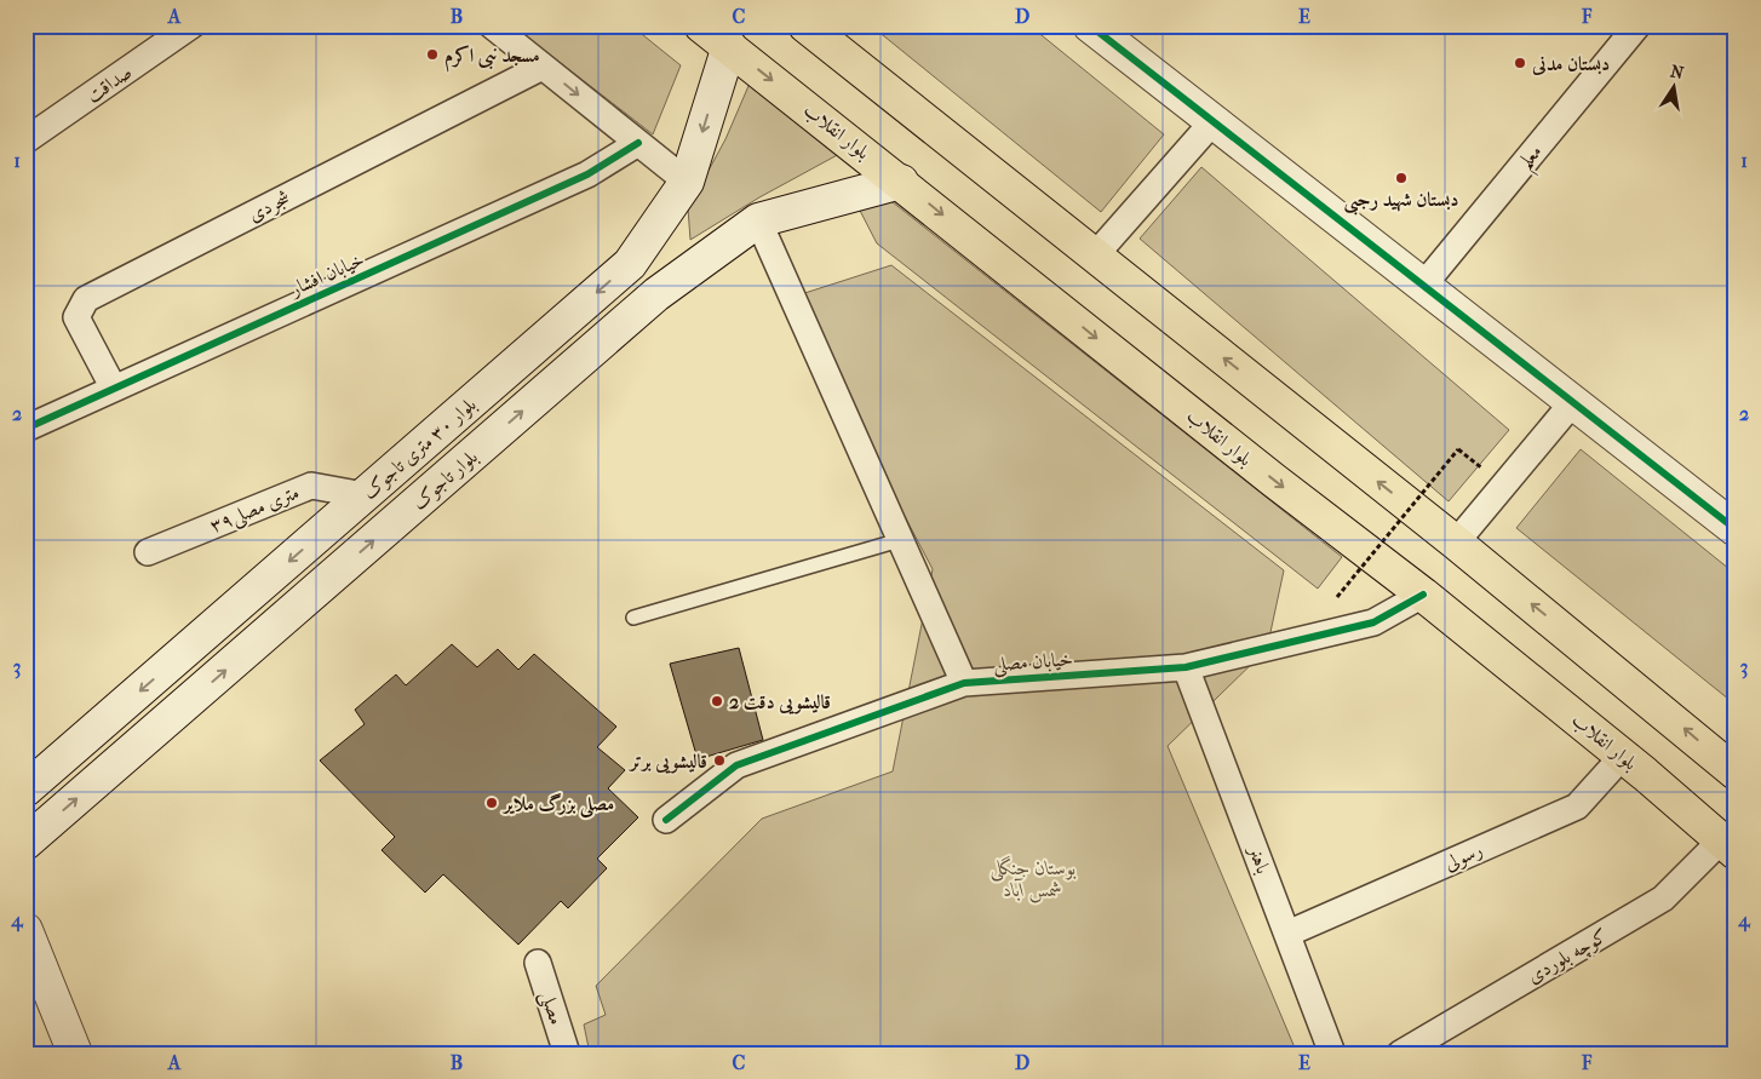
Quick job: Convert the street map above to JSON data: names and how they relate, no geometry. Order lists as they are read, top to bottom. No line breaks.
{"streets":{"main road":["بلوار انقلاب","بلوار ۳۰ متری تاجوک","بلوار تاجوک"],"street":["صداقت","معلم","شجردی","خیابان افشار","۳۹متری مصلی","خیابان مصلی","رسولی","باهنر","کوچه بلوردی","مصلی"]},"crossings":[["بلوار انقلاب","بلوار ۳۰ متری تاجوک"],["بلوار انقلاب","بلوار تاجوک"],["بلوار انقلاب","خیابان مصلی"],["بلوار انقلاب","رسولی"],["بلوار انقلاب","کوچه بلوردی"],["شجردی","خیابان افشار"],["بلوار ۳۰ متری تاجوک","۳۹متری مصلی"],["خیابان مصلی","باهنر"],["رسولی","باهنر"]],"one_way":["بلوار ۳۰ متری تاجوک","بلوار تاجوک"],"parks":["بوستان جنگلی شمس آباد"],"places":["مسجد نبی اکرم","دبستان مدنی","دبستان شهید رجبی","قالیشویی دقت 2","قالیشویی برتر","مصلی بزرگ ملایر"],"north":"top","grid":{"columns":["A","B","C","D","E","F"],"rows":["1","2","3","4"]}}
